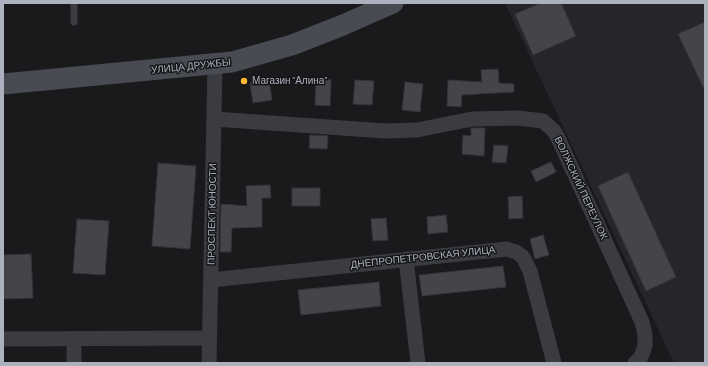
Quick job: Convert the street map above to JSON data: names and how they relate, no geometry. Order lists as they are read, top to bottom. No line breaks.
{"streets":{"street":["УЛИЦА ДРУЖБЫ","ВОЛЖСКИЙ ПЕРЕУЛОК","ПРОСПЕКТ ЮНОСТИ","ДНЕПРОПЕТРОВСКАЯ УЛИЦА"]},"crossings":[["УЛИЦА ДРУЖБЫ","ПРОСПЕКТ ЮНОСТИ"],["ВОЛЖСКИЙ ПЕРЕУЛОК","ПРОСПЕКТ ЮНОСТИ"],["ПРОСПЕКТ ЮНОСТИ","ДНЕПРОПЕТРОВСКАЯ УЛИЦА"]],"places":["Магазин \"Алина\""]}
